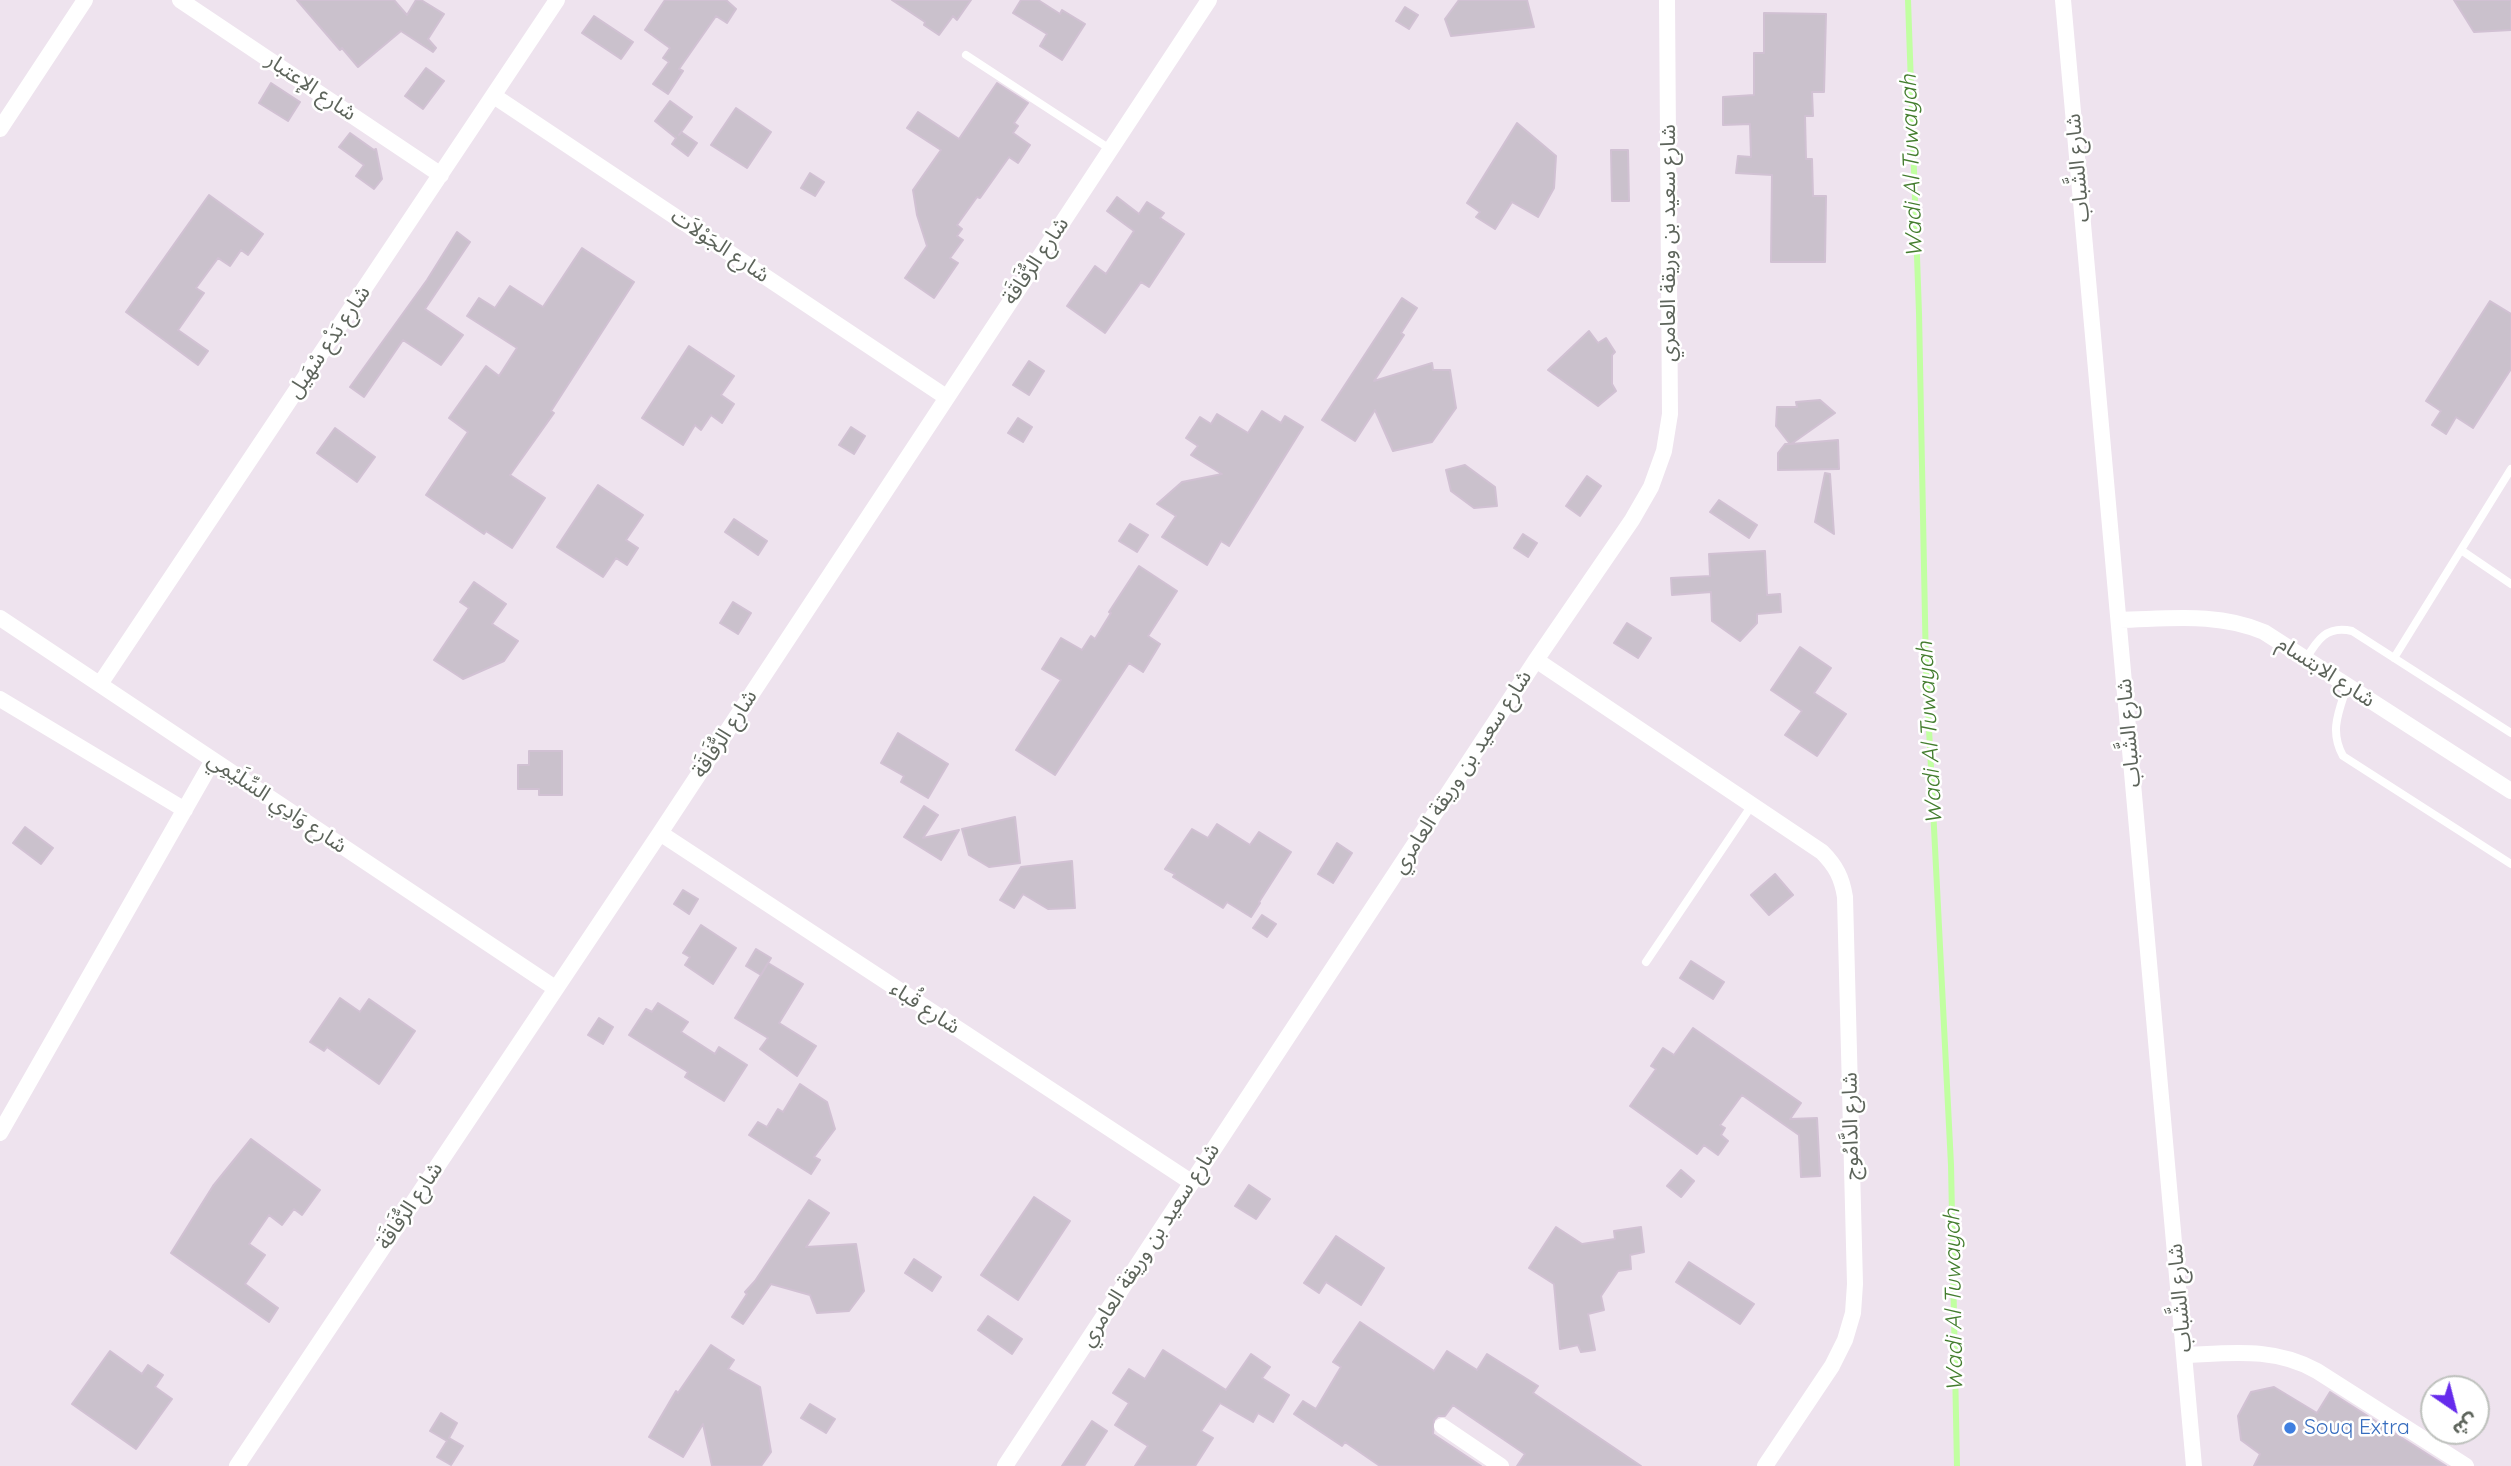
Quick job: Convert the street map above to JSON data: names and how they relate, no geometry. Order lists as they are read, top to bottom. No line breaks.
{"streets":{"street":["شارع الإعتبار","شارع الشَّباب","شارع سعيد بن وريقة العامري","شارع الجَوْلاَت","شارع الرُّفَاقَة","شارع بَدْع سْهَيل","شارع الابتسام","شارع وَادِي السِّلَيْمِي","شارع قُباء","شارع الدَّامُوج"]},"crossings":[["شارع الإعتبار","شارع بَدْع سْهَيل"],["شارع الشَّباب","شارع الابتسام"],["شارع سعيد بن وريقة العامري","شارع قُباء"],["شارع سعيد بن وريقة العامري","شارع الدَّامُوج"],["شارع الجَوْلاَت","شارع الرُّفَاقَة"],["شارع الجَوْلاَت","شارع بَدْع سْهَيل"],["شارع الرُّفَاقَة","شارع وَادِي السِّلَيْمِي"],["شارع الرُّفَاقَة","شارع قُباء"],["شارع بَدْع سْهَيل","شارع وَادِي السِّلَيْمِي"]],"water":["Wadi Al Tuwayah"],"places":["Souq Extra"],"north":"bottom right"}
